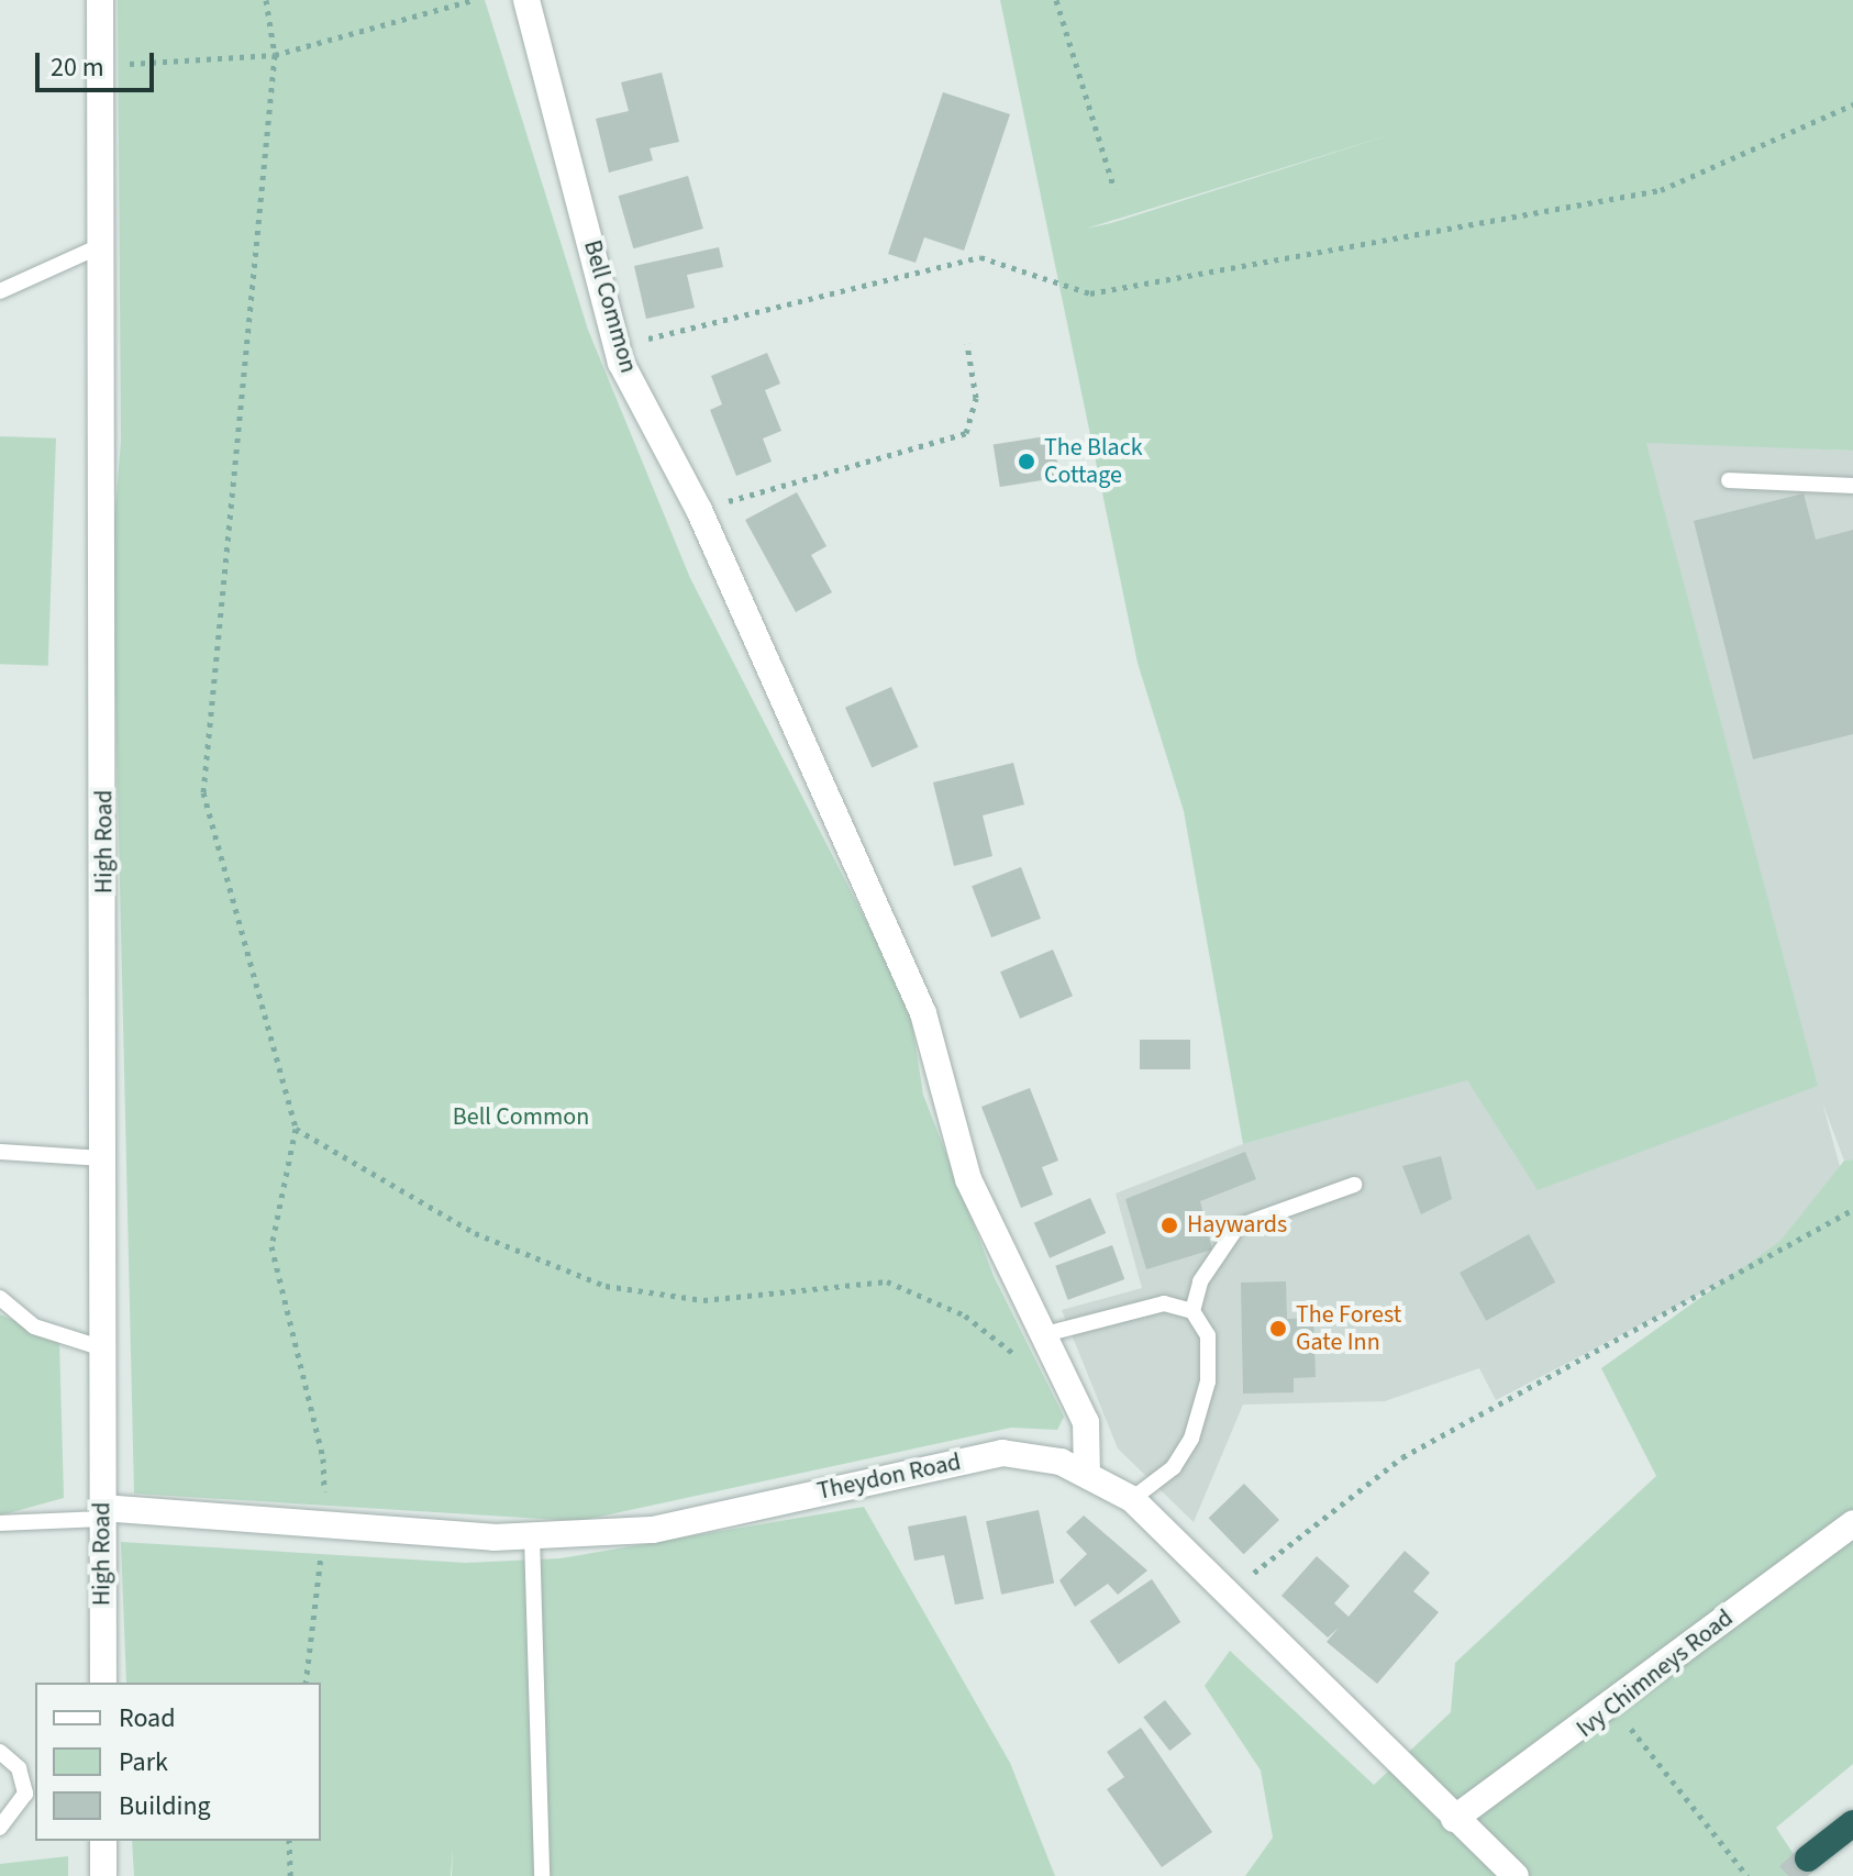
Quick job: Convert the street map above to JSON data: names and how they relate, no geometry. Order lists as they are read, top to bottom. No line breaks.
{"streets":{"street":["Bell Common","High Road","Theydon Road","Ivy Chimneys Road"]},"crossings":[["Bell Common","Theydon Road"],["High Road","Theydon Road"],["Theydon Road","Ivy Chimneys Road"]],"parks":["Bell Common"],"places":["The Black Cottage","Haywards","The Forest Gate Inn"],"legend":["Road","Park","Building"],"scale_bar":"20 m"}
